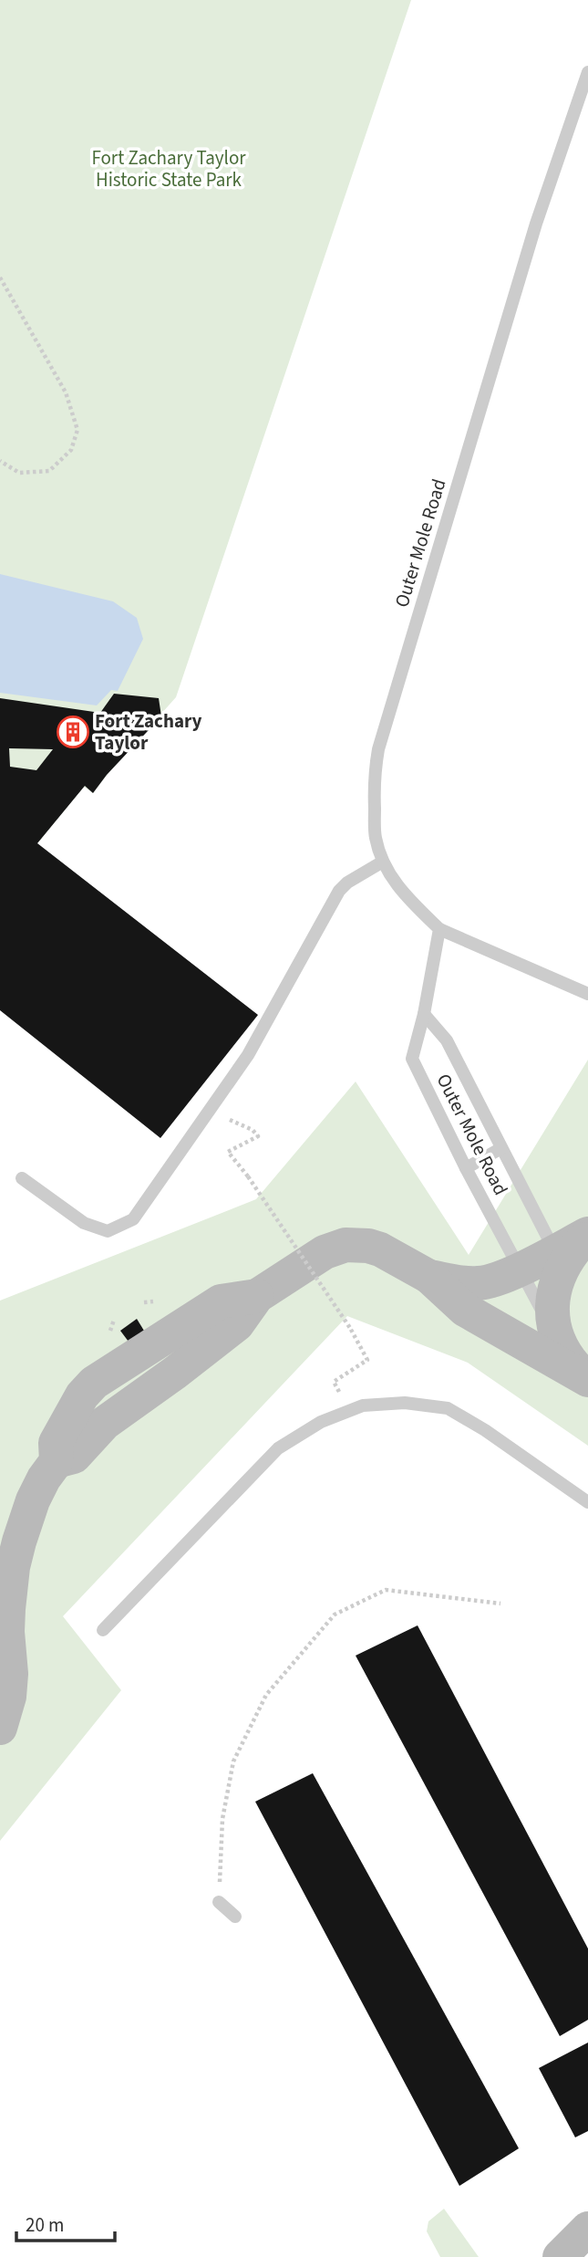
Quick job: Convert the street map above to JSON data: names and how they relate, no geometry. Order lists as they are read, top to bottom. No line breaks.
{"streets":{"lane":["Outer Mole Road"]},"parks":["Fort Zachary Taylor Historic State Park"],"places":{"building":["Fort Zachary Taylor"]},"scale_bar":"20 m"}
